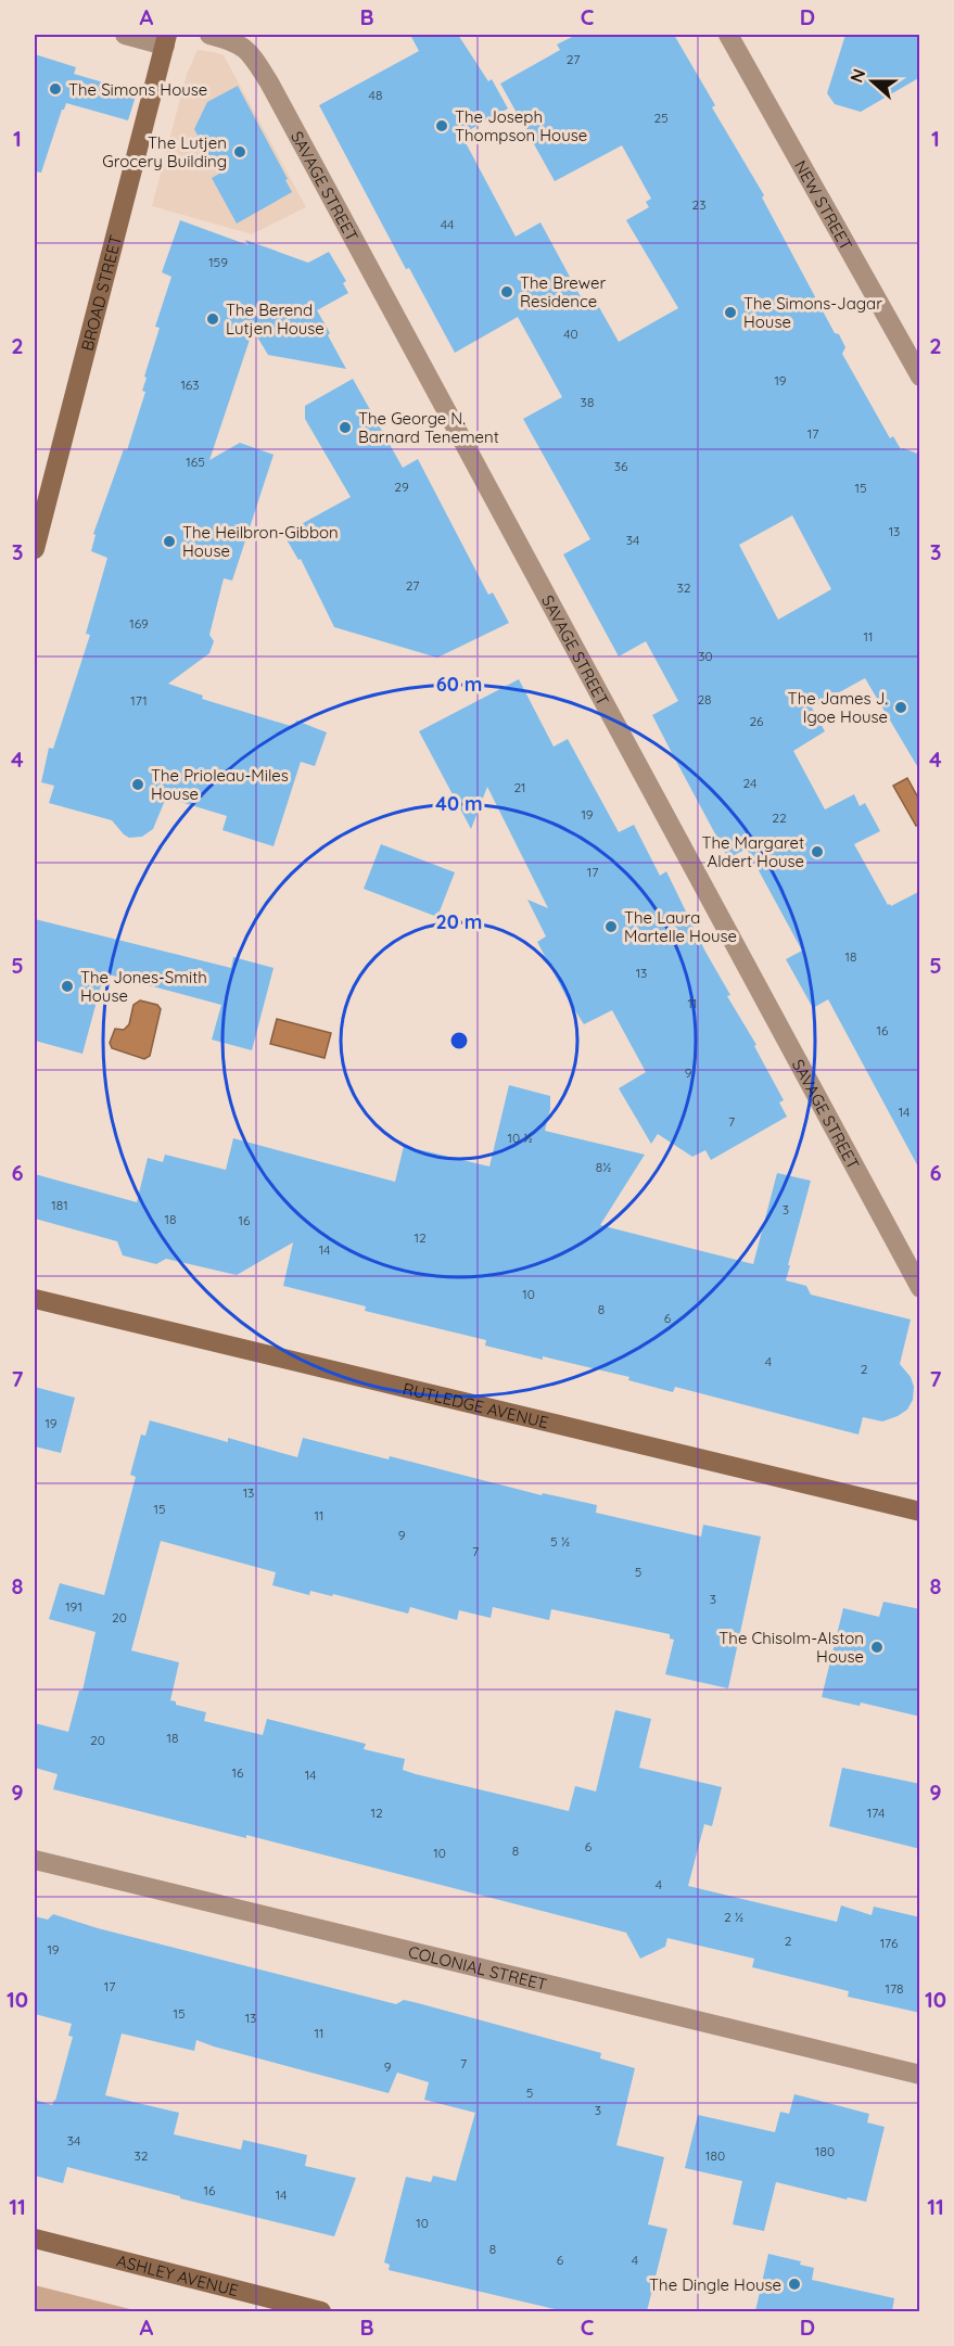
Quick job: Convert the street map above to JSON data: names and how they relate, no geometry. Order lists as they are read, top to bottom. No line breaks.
{"streets":{"street":["SAVAGE STREET","NEW STREET","BROAD STREET","RUTLEDGE AVENUE","COLONIAL STREET","ASHLEY AVENUE"]},"places":["The Simons House","The Joseph Thompson House","The Lutjen Grocery Building","The Brewer Residence","The Simons-Jagar House","The Berend Lutjen House","The George N. Barnard Tenement","The Heilbron-Gibbon House","The James J. Igoe House","The Prioleau-Miles House","The Margaret Aldert House","The Laura Martelle House","The Jones-Smith House","The Chisolm-Alston House","The Dingle House"],"house_numbers":["27","48","25","23","44","159","40","19","163","38","17","165","36","29","15","13","34","27","32","169","11","30","28","171","26","24","21","19","22","17","18","13","11","16","9","14","7","10 ½","8½","181","3","18","16","12","14","10","8","6","4","2","19","13","15","11","9","5 ½","7","5","3","191","20","18","20","16","14","12","174","6","8","10","4","2 ½","2","176","19","17","178","15","13","11","7","9","5","3","34","180","32","180","16","14","10","8","6","4"],"north":"left","grid":{"columns":["A","B","C","D"],"rows":["1","2","3","4","5","6","7","8","9","10","11"]},"rings":["60 m","40 m","20 m"]}
